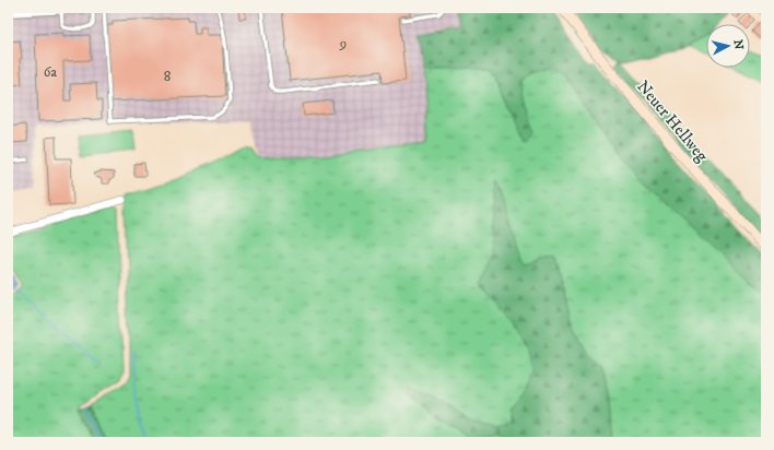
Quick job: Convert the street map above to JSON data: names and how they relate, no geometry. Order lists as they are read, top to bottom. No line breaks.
{"streets":{"main road":["Neuer Hellweg"]},"house_numbers":["9","6a","8"],"north":"right"}
